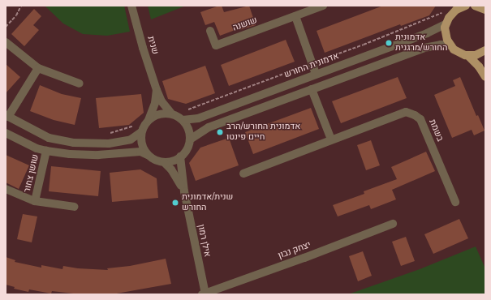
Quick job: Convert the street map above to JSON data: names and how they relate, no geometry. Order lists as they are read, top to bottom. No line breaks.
{"streets":{"street":["שושנה","שנית","אדמונית החורש","בשמת","שושן צחור","אילן רמון","יצחק נבון"]},"crossings":[["שנית","אדמונית החורש"],["שנית","אילן רמון"],["אדמונית החורש","אילן רמון"],["אילן רמון","יצחק נבון"]],"places":["אדמונית החורש/מרגנית","אדמונית החורש/הרב חיים פינטו","שנית/אדמונית החורש"]}
